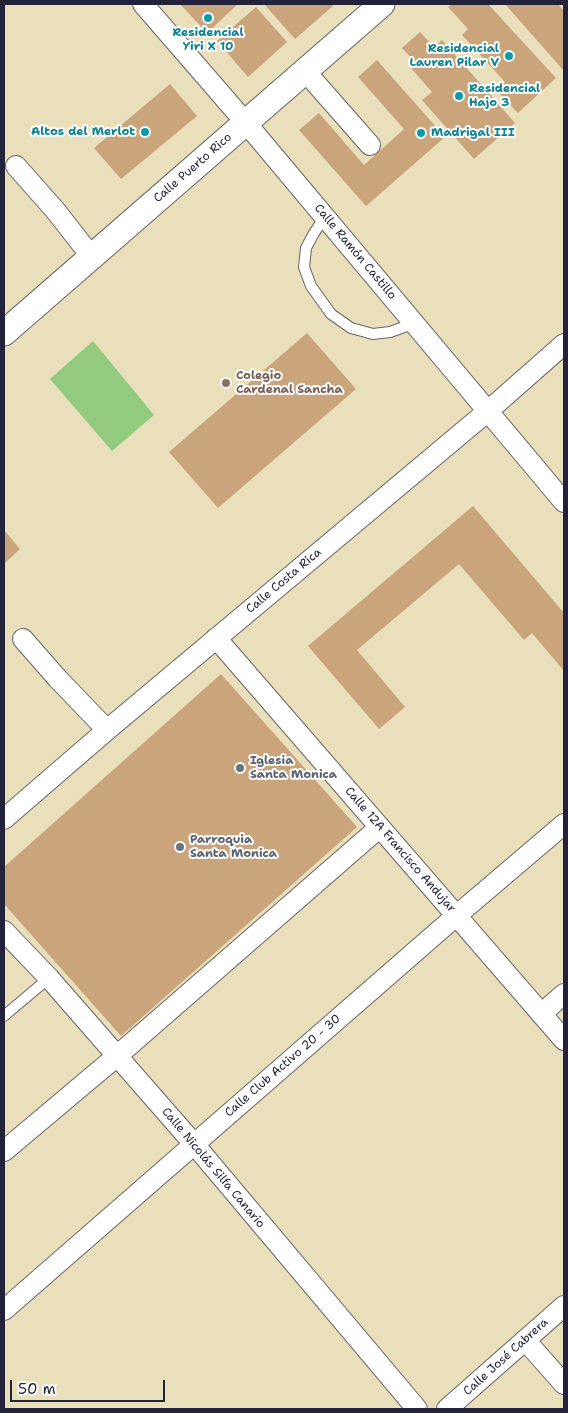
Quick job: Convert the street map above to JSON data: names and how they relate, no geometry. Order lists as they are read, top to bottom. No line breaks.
{"streets":{"street":["Calle Puerto Rico","Calle Ramón Castillo","Calle Costa Rica","Calle 12A Francisco Andujar","Calle Club Activo 20 - 30","Calle Nicolás Silfa Canario","Calle José Cabrera"]},"crossings":[["Calle Puerto Rico","Calle Ramón Castillo"],["Calle Ramón Castillo","Calle Costa Rica"],["Calle Costa Rica","Calle 12A Francisco Andujar"],["Calle 12A Francisco Andujar","Calle Club Activo 20 - 30"],["Calle Club Activo 20 - 30","Calle Nicolás Silfa Canario"]],"places":["Residencial Yiri X 10","Residencial Lauren Pilar V","Residencial Hajo 3","Altos del Merlot","Madrigal III","Colegio Cardenal Sancha","Iglesia Santa Monica","Parroquia Santa Monica"],"scale_bar":"50 m"}
